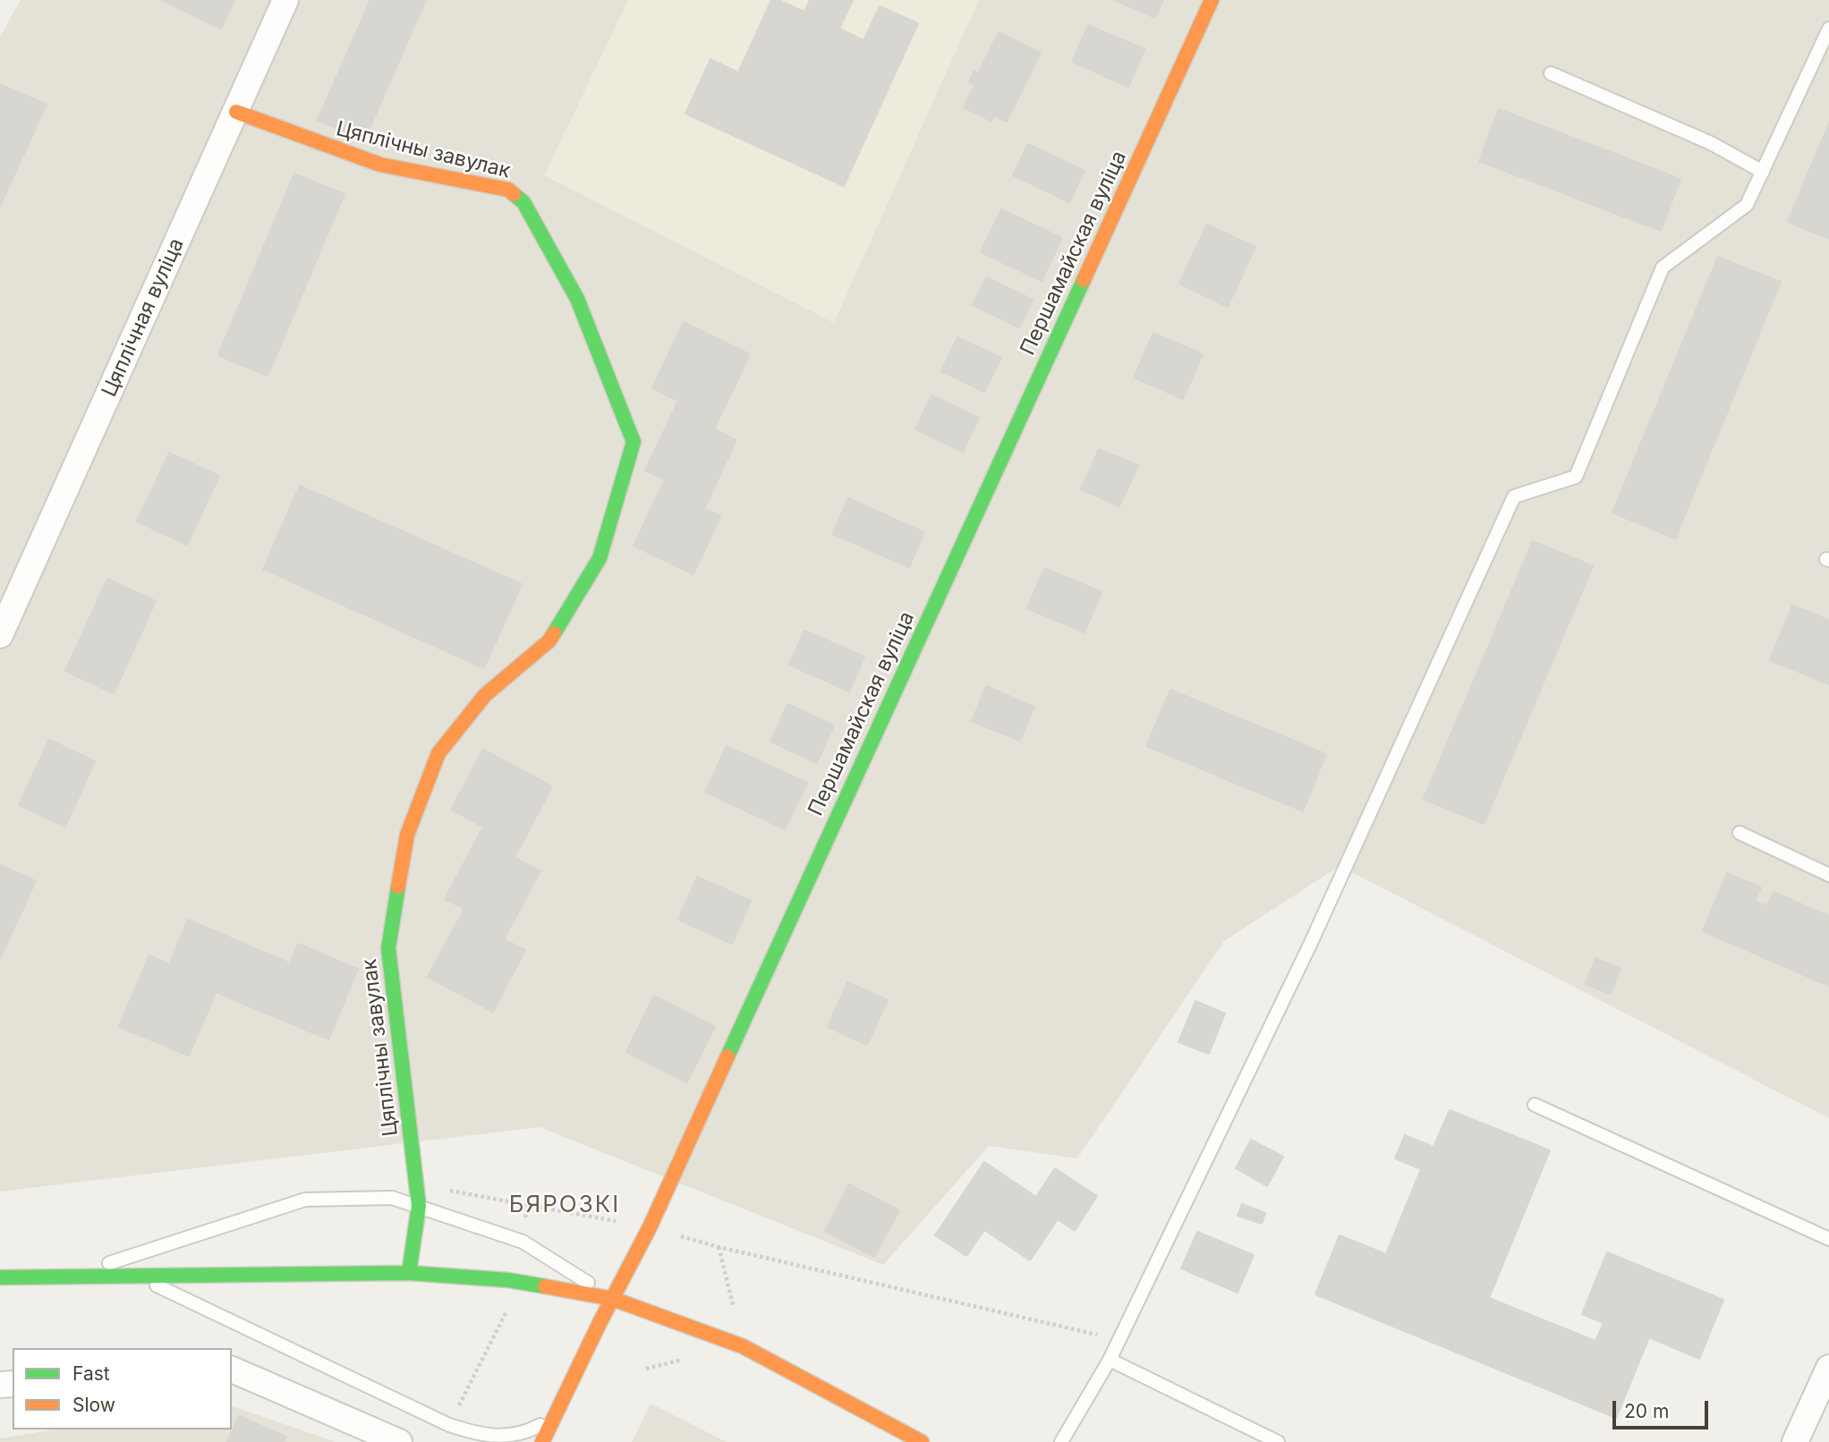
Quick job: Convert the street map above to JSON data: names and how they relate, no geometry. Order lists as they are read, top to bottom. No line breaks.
{"streets":{"street":["Цяплічны завулак","Першамайская вуліца","Цяплічная вуліца"]},"crossings":[["Цяплічны завулак","Цяплічная вуліца"]],"districts":["БЯРОЗКІ"],"legend":["Fast","Slow"],"scale_bar":"20 m"}
